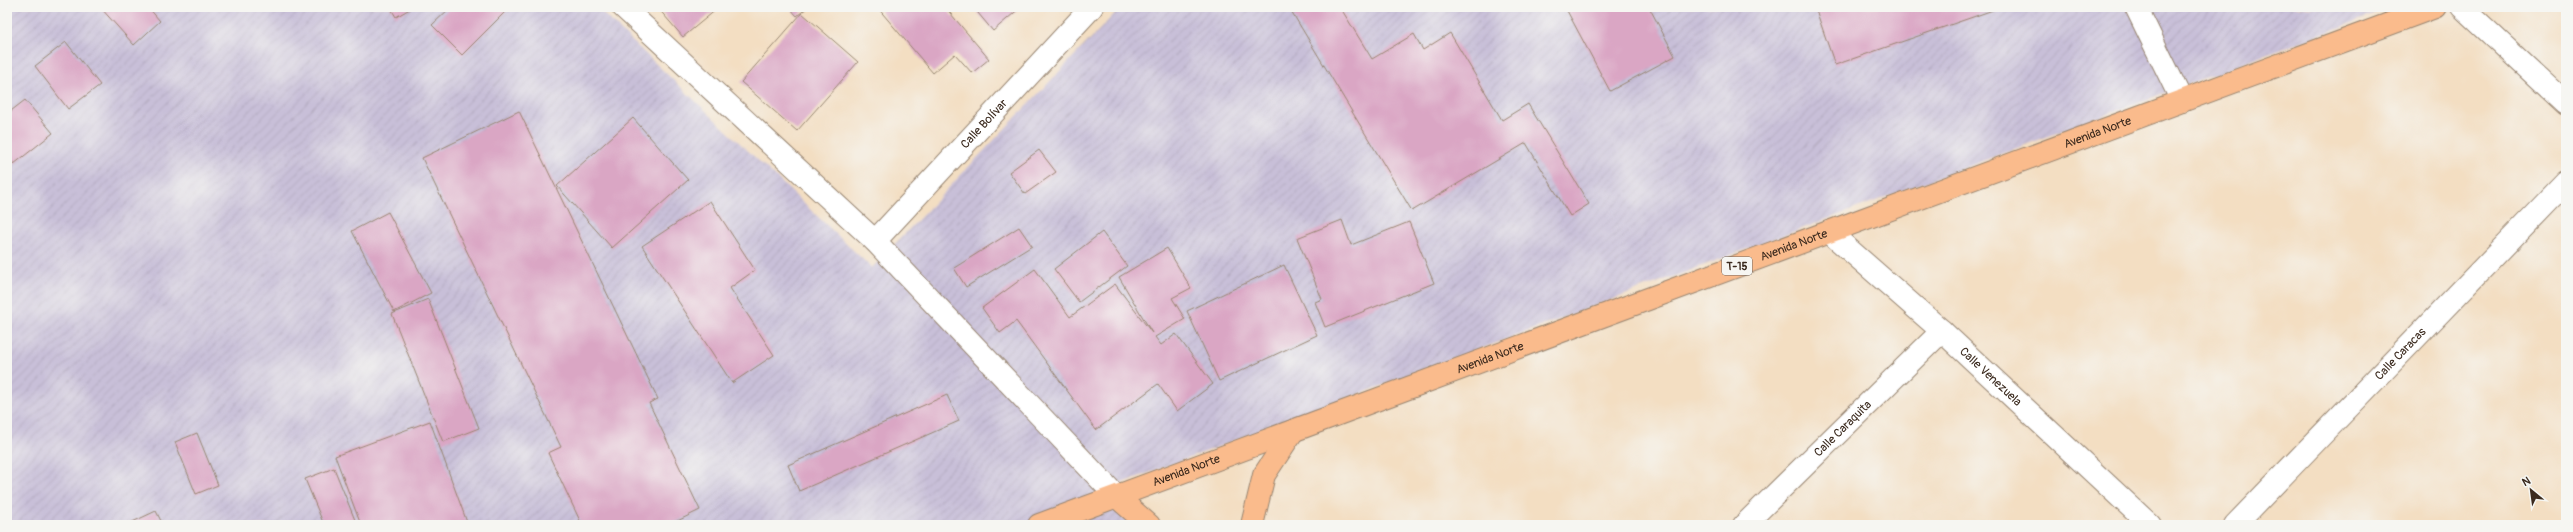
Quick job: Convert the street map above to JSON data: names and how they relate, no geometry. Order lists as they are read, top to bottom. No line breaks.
{"streets":{"main road":["Avenida Norte","T-15"],"street":["Calle Bolívar","Calle Caracas","Calle Venezuela","Calle Caraquita"]},"crossings":[["Avenida Norte","Calle Venezuela"],["Calle Venezuela","Calle Caraquita"]],"north":"top left"}
